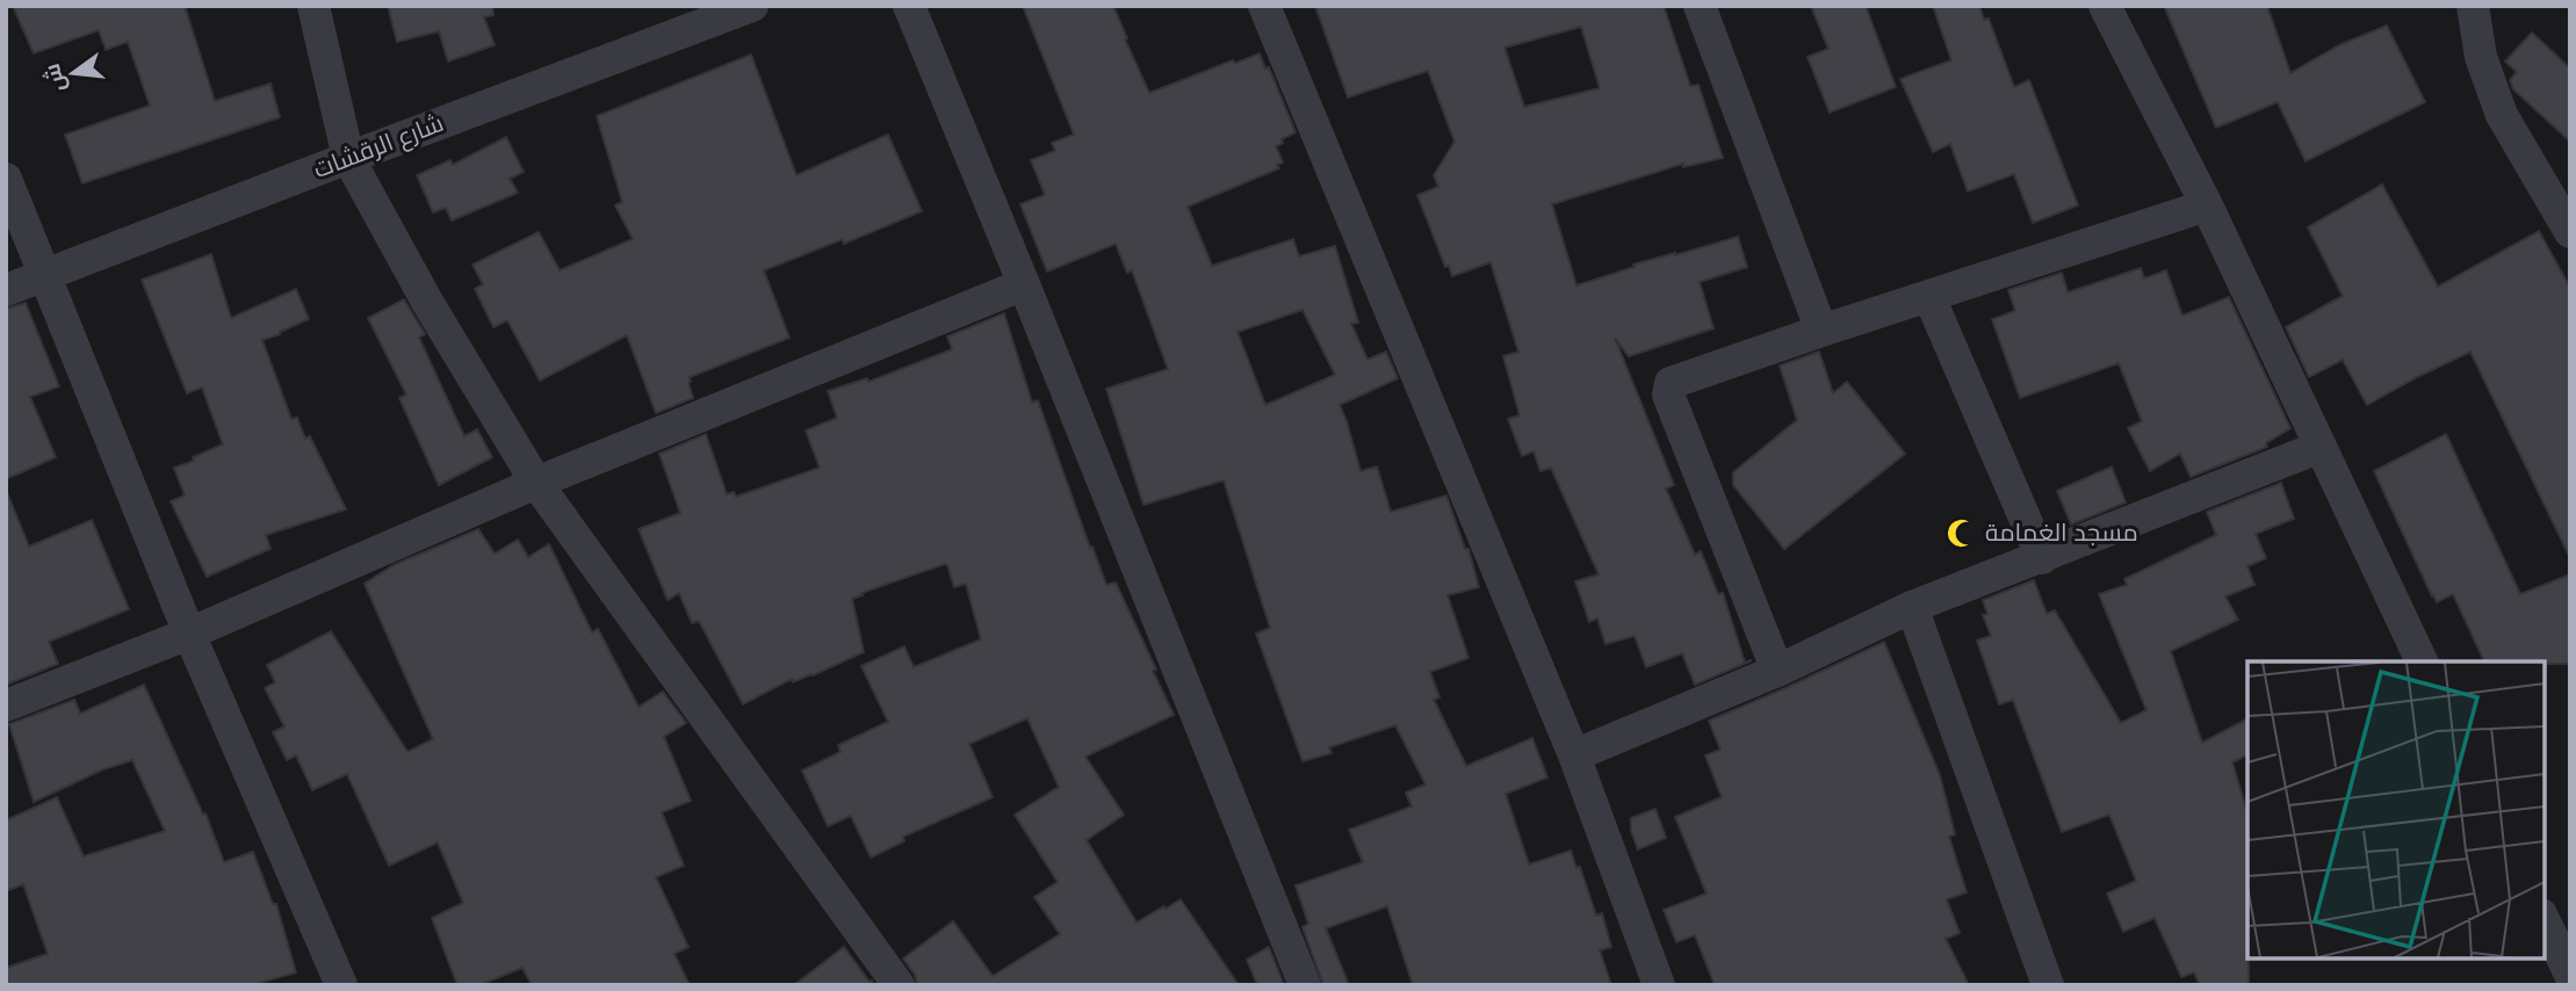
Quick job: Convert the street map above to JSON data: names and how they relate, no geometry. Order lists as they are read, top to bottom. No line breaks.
{"streets":{"street":["شارع الرقشات"]},"places":{"mosque":["مسجد الغمامة"]},"north":"left"}
